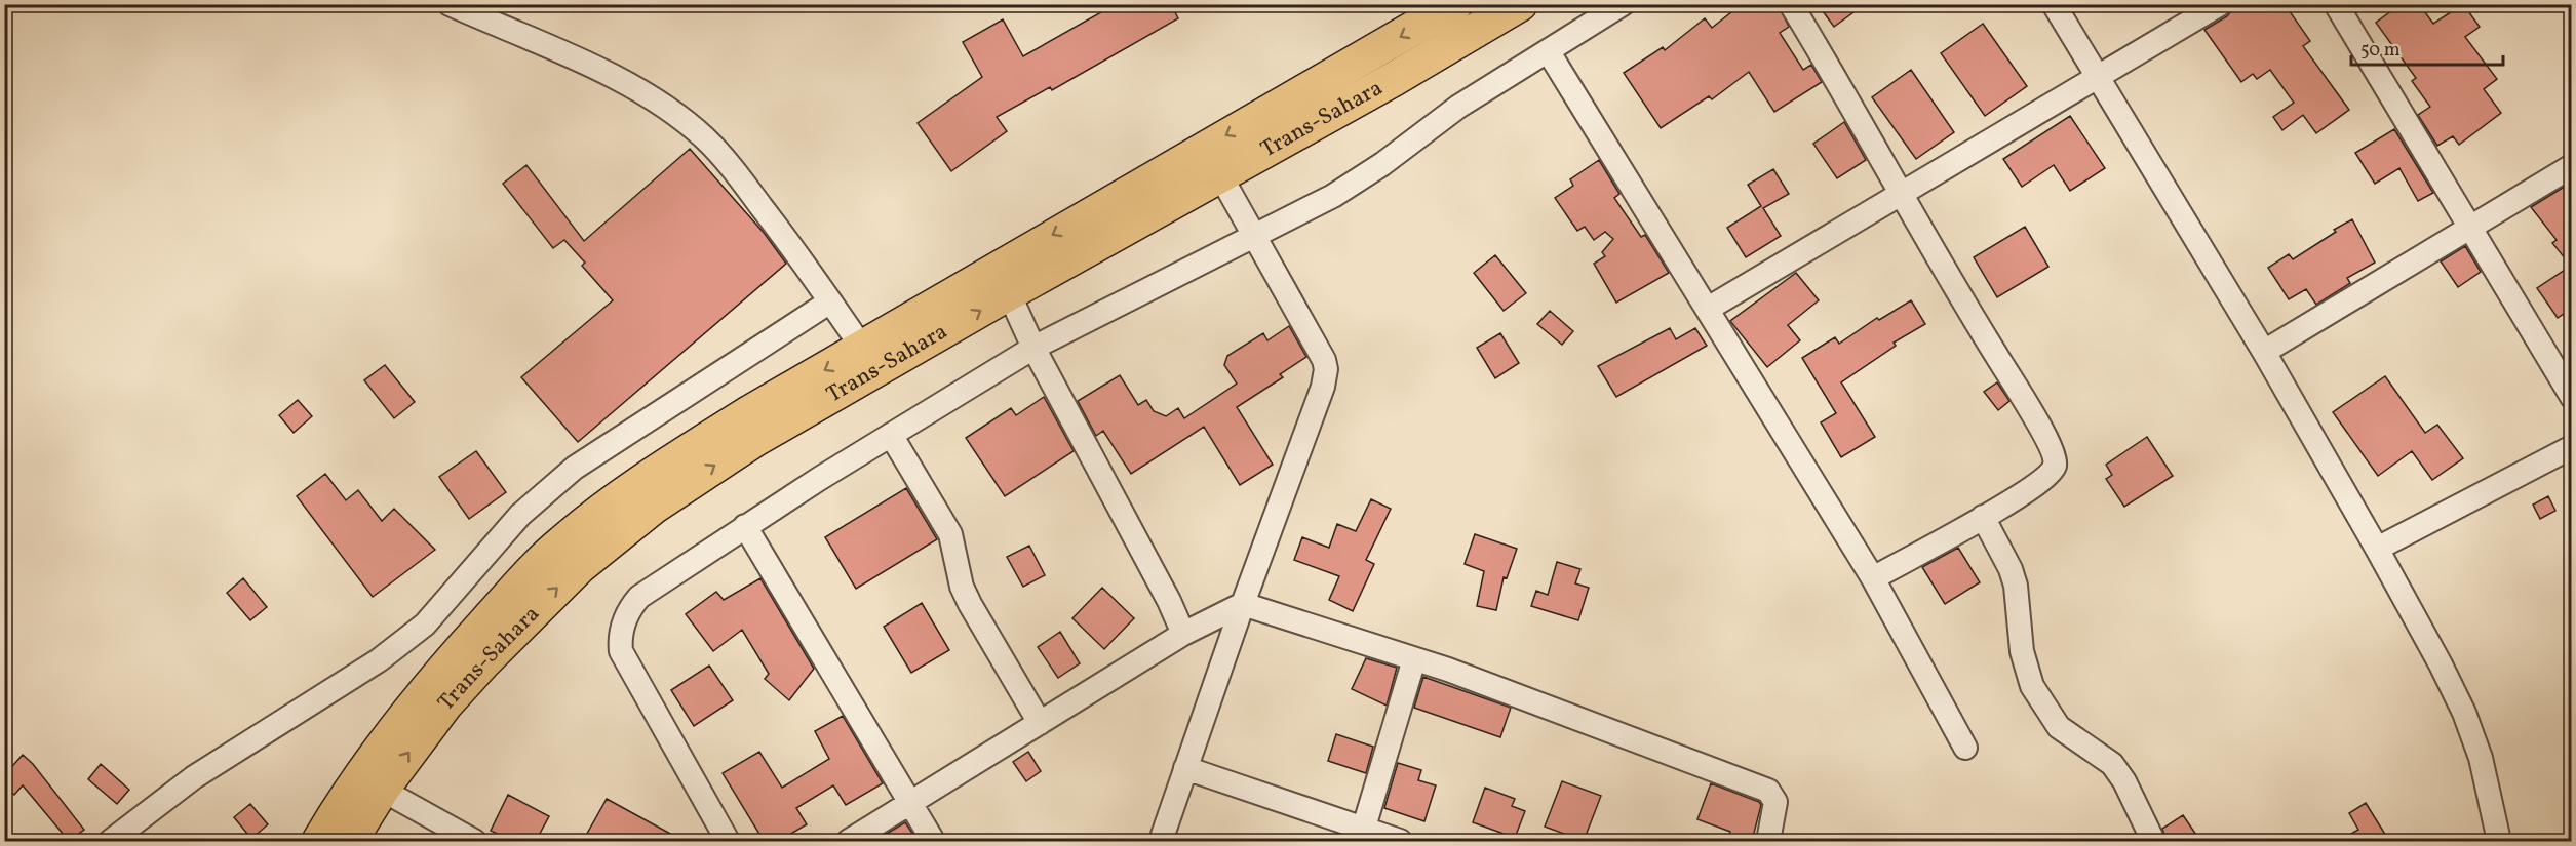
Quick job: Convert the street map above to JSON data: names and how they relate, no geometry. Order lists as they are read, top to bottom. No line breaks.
{"streets":{"highway":["Trans-Sahara"]},"scale_bar":"50 m"}
